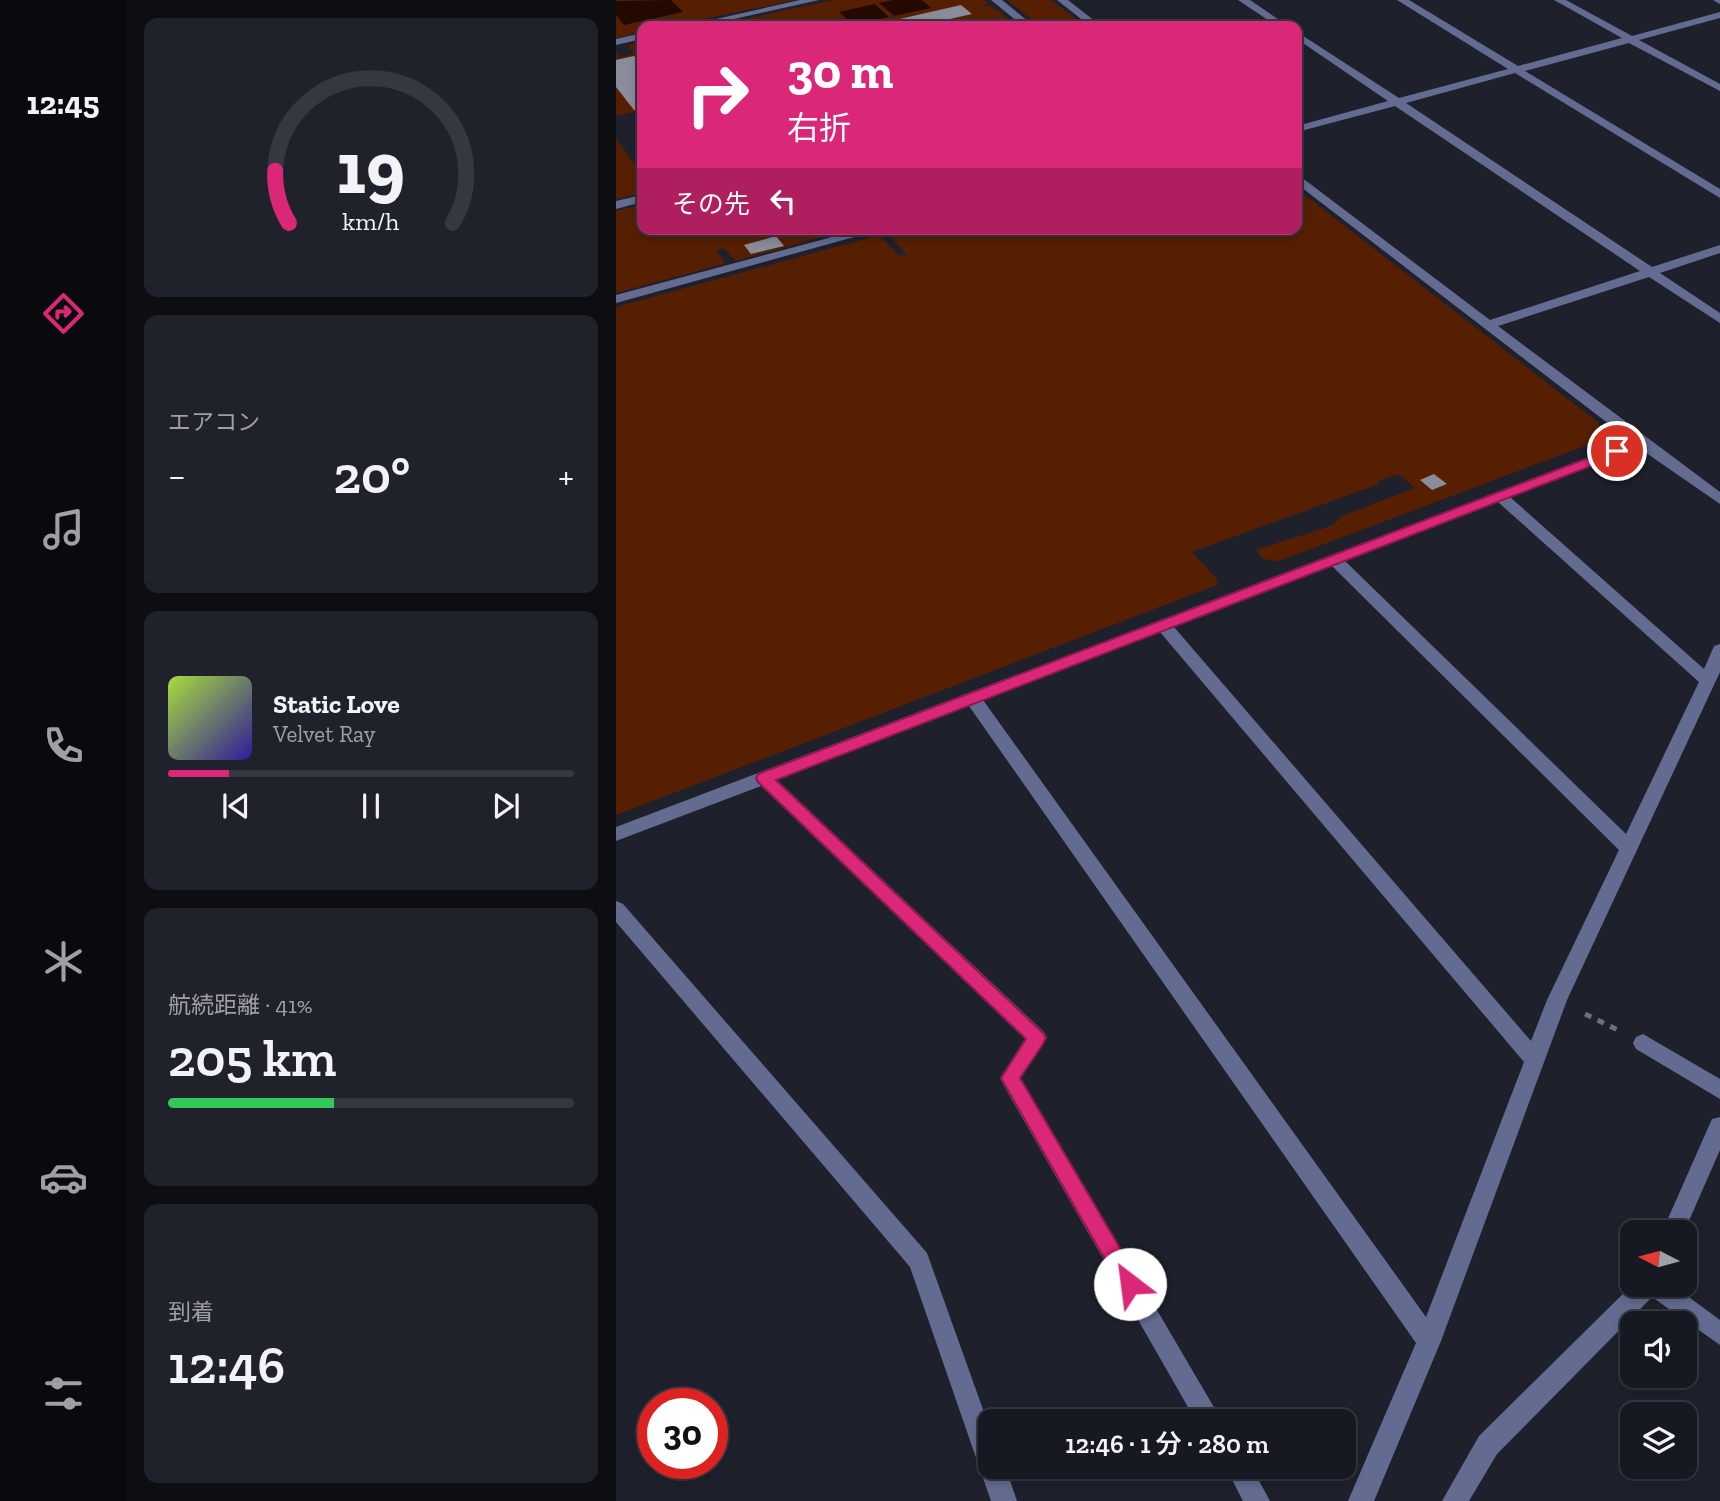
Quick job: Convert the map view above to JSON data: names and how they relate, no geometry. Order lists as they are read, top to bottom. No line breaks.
{"north":"left","page":{"tabs":"12:45","turn":["30 m","右折"],"then":"その先","tile":["エアコン",["航続距離 · 41%","205 km"],["到着","12:46"]],"heat":["−","20°","+"],"song":["Static Love","Velvet Ray"],"limit":"30","trip":"12:46 · 1 分 · 280 m","gauge":["19","km/h"]}}
